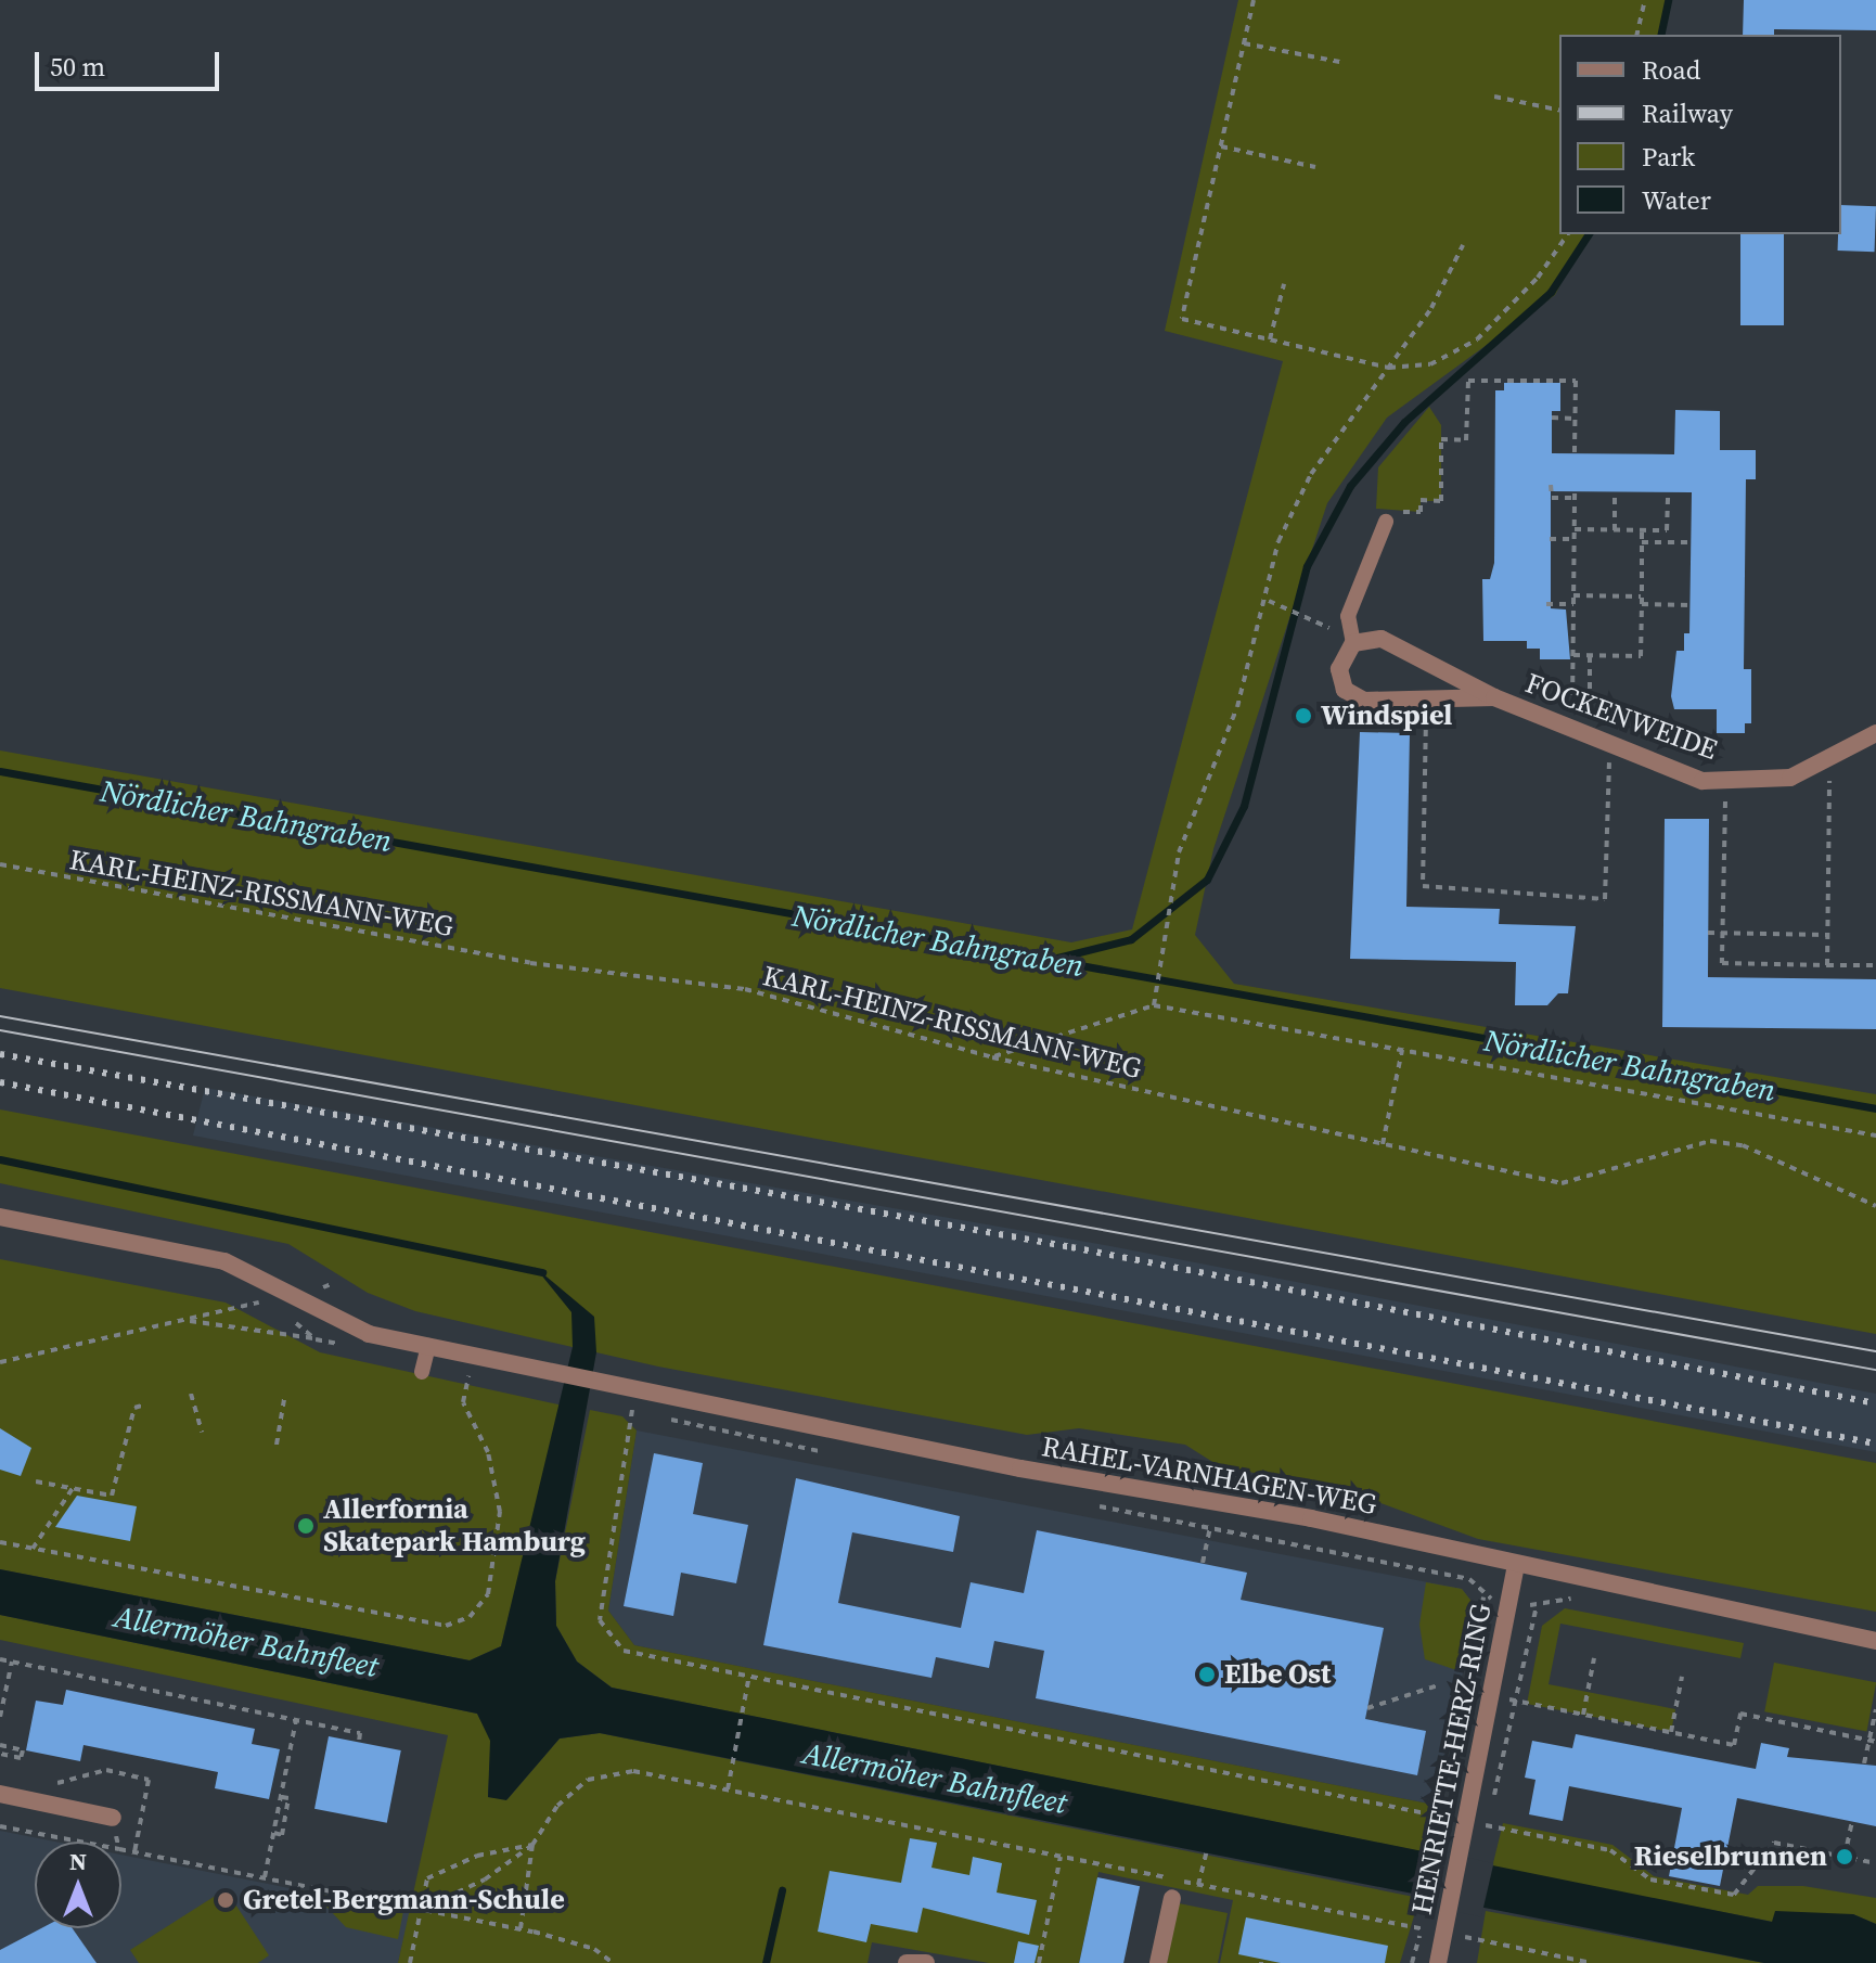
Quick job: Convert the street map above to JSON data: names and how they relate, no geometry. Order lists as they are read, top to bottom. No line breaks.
{"streets":{"street":["FOCKENWEIDE","RAHEL-VARNHAGEN-WEG","HENRIETTE-HERZ-RING"],"path":["KARL-HEINZ-RISSMANN-WEG"]},"crossings":[["RAHEL-VARNHAGEN-WEG","HENRIETTE-HERZ-RING"]],"water":["Nördlicher Bahngraben","Allermöher Bahnfleet"],"places":["Windspiel","Allerfornia Skatepark Hamburg","Elbe Ost","Rieselbrunnen","Gretel-Bergmann-Schule"],"legend":["Road","Railway","Park","Water"],"scale_bar":"50 m","north":"top"}
